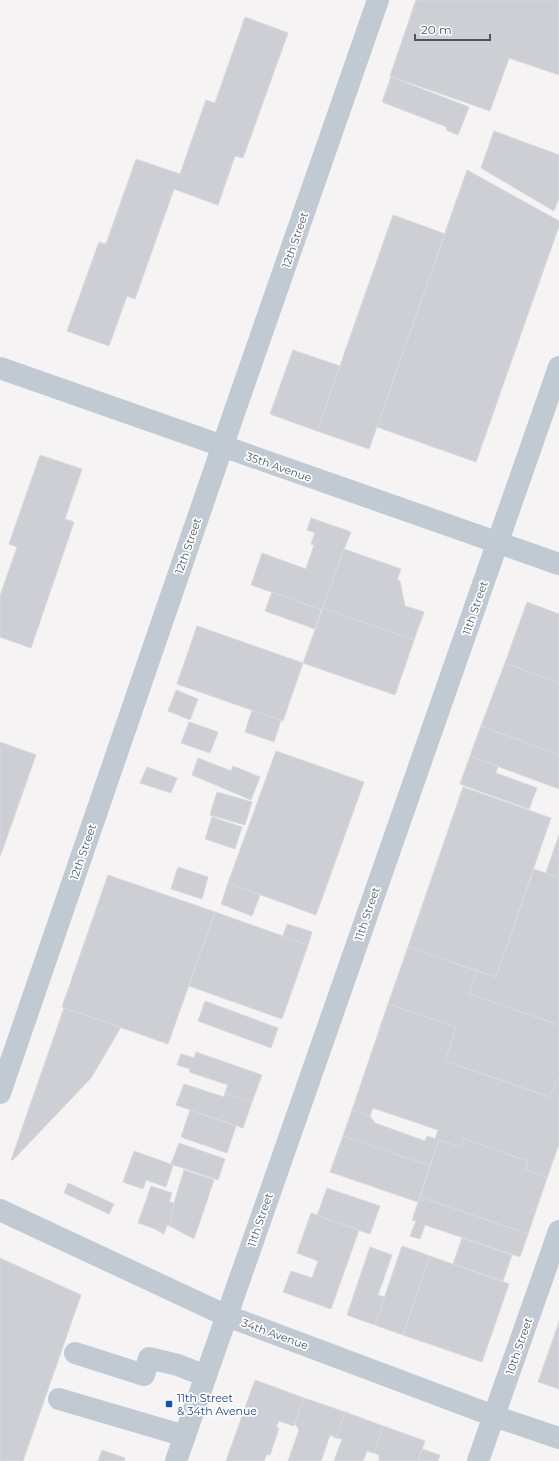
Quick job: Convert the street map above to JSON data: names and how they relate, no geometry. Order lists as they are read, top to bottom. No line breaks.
{"streets":{"street":["12th Street","35th Avenue","11th Street","34th Avenue","10th Street"]},"crossings":[["12th Street","35th Avenue"],["35th Avenue","11th Street"],["11th Street","34th Avenue"],["34th Avenue","10th Street"]],"places":{"transit":["11th Street & 34th Avenue"]},"scale_bar":"20 m"}
